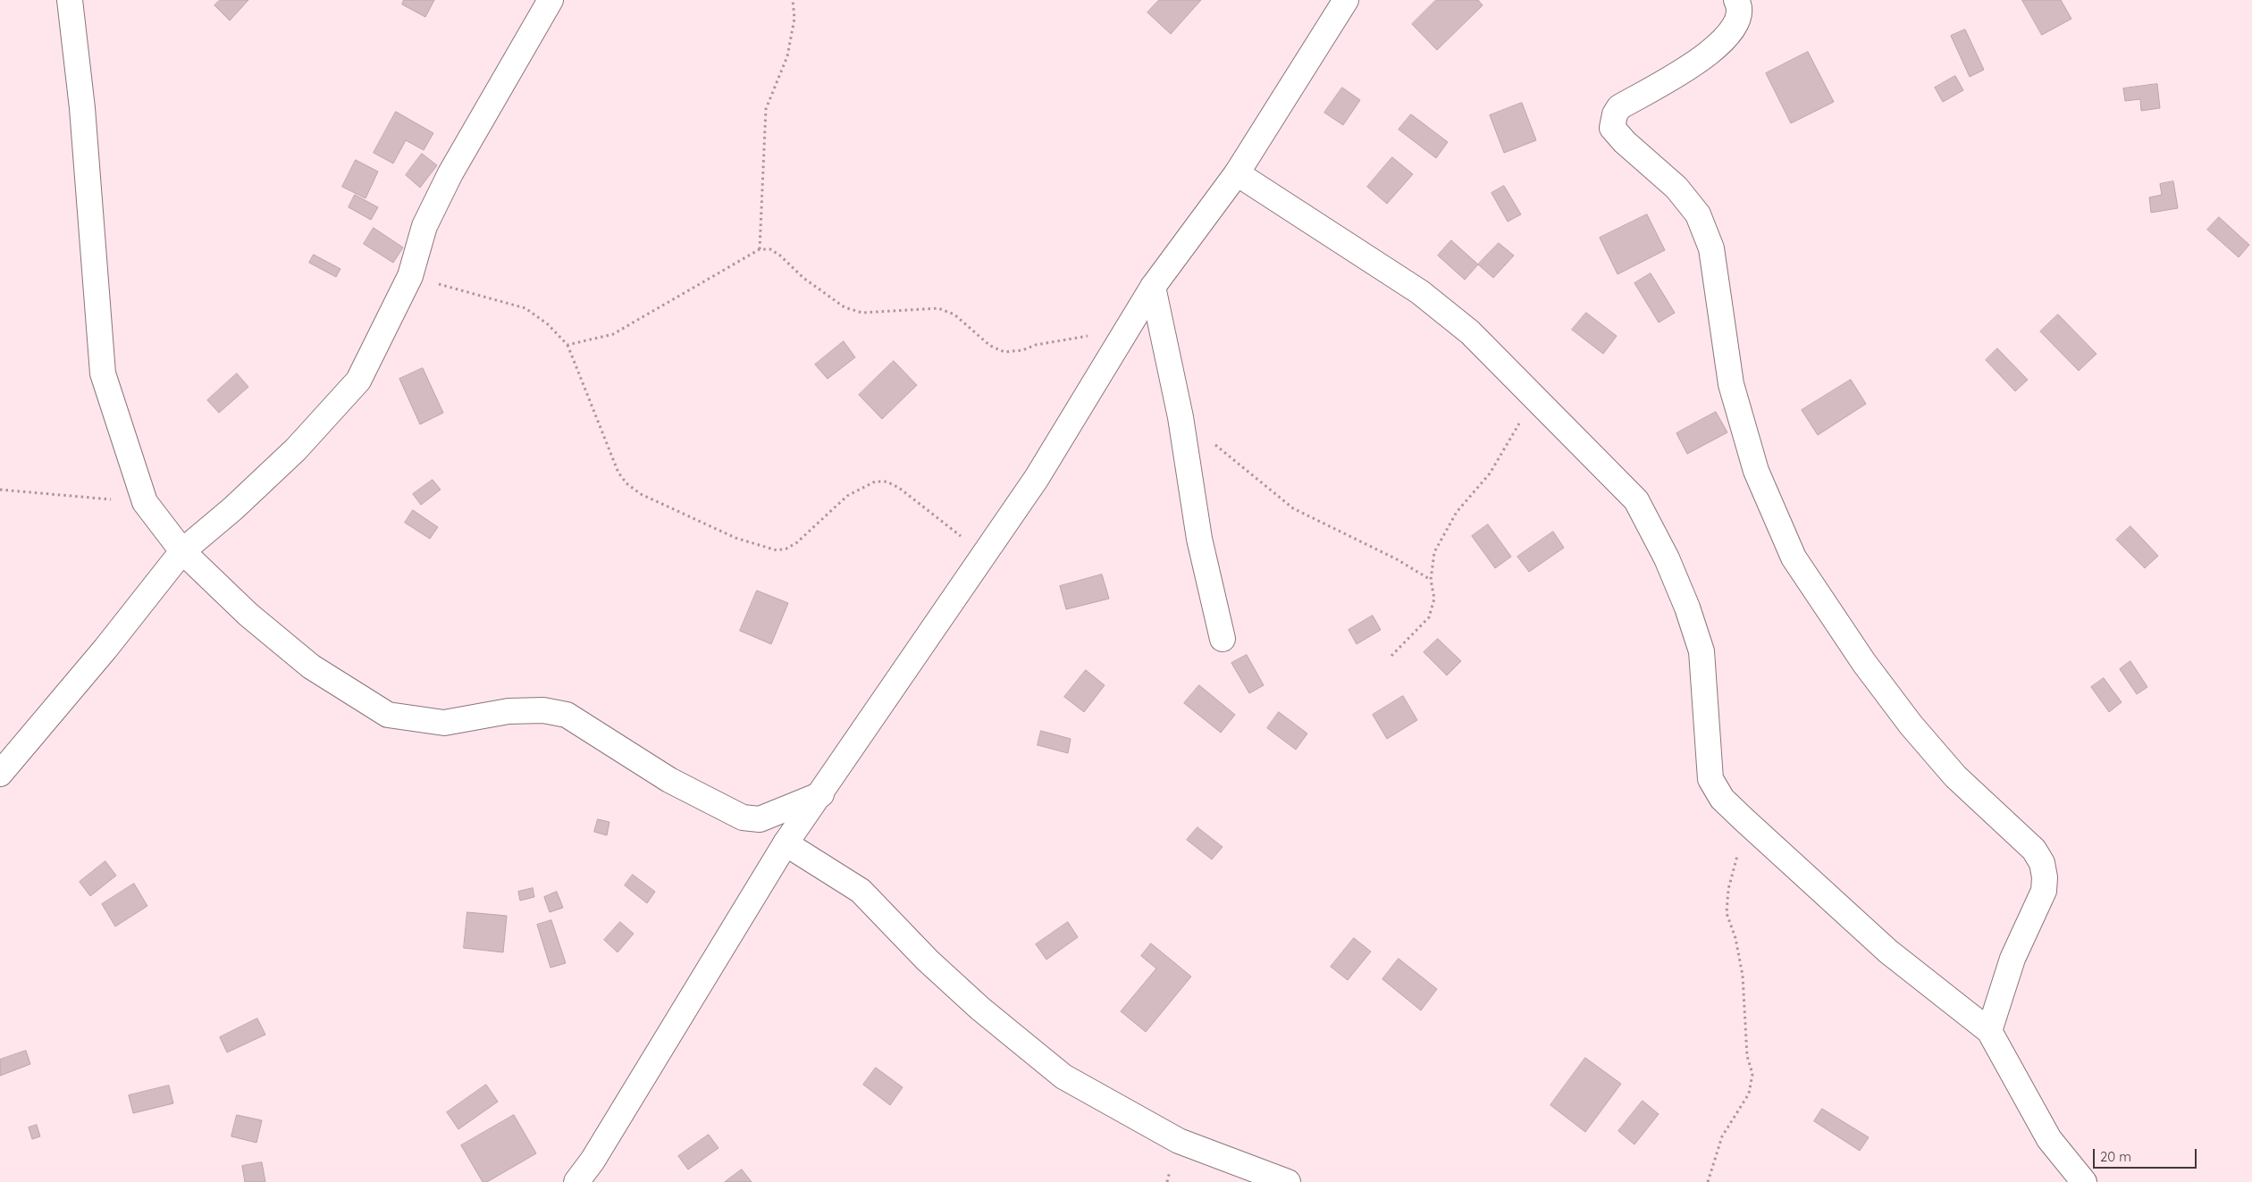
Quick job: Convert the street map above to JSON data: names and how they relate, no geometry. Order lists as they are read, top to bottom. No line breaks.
{"scale_bar":"20 m"}
